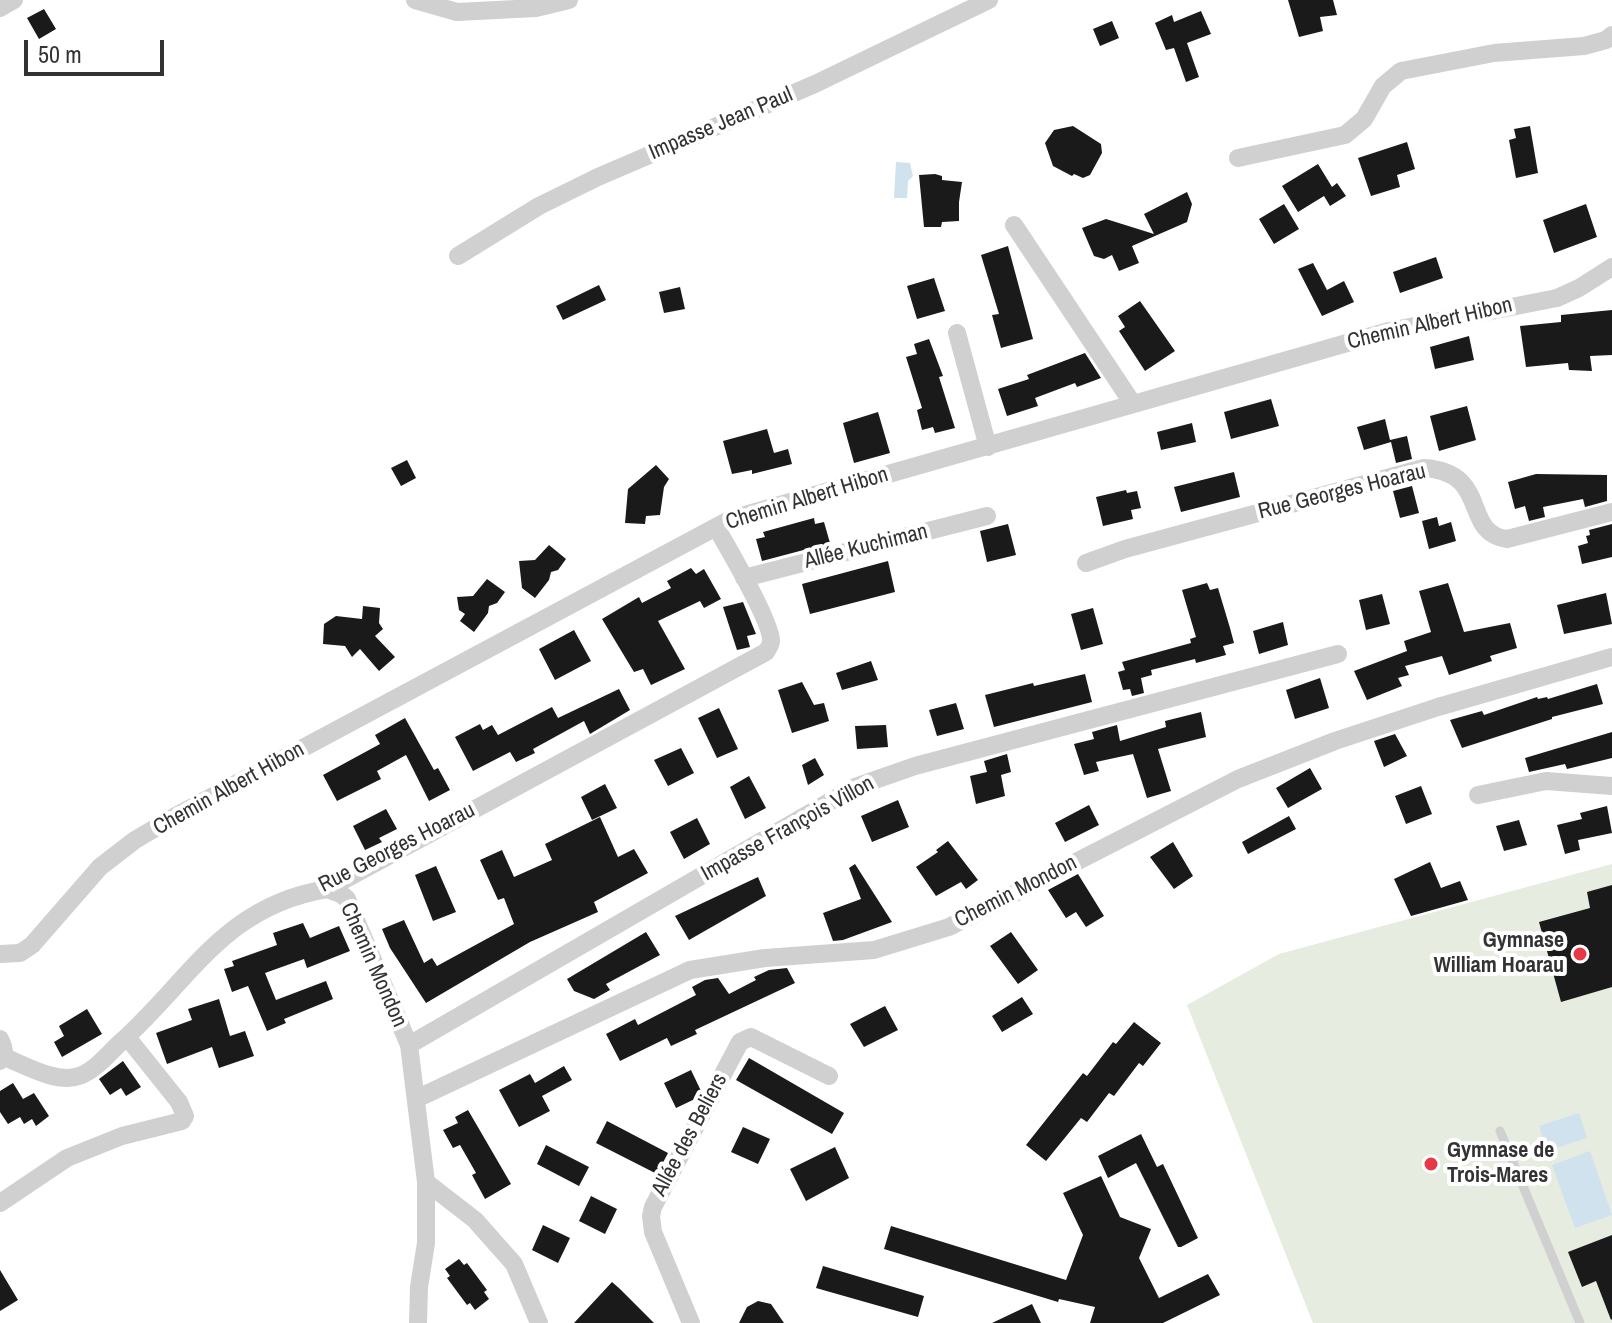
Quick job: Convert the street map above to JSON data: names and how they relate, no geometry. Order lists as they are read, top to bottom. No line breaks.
{"streets":{"street":["Impasse Jean Paul","Chemin Albert Hibon","Rue Georges Hoarau","Allée Kuchiman","Impasse François Villon","Chemin Mondon","Allée des Beliers"]},"crossings":[["Rue Georges Hoarau","Allée Kuchiman"],["Rue Georges Hoarau","Chemin Mondon"],["Impasse François Villon","Chemin Mondon"]],"places":["Gymnase William Hoarau","Gymnase de Trois-Mares"],"scale_bar":"50 m"}
